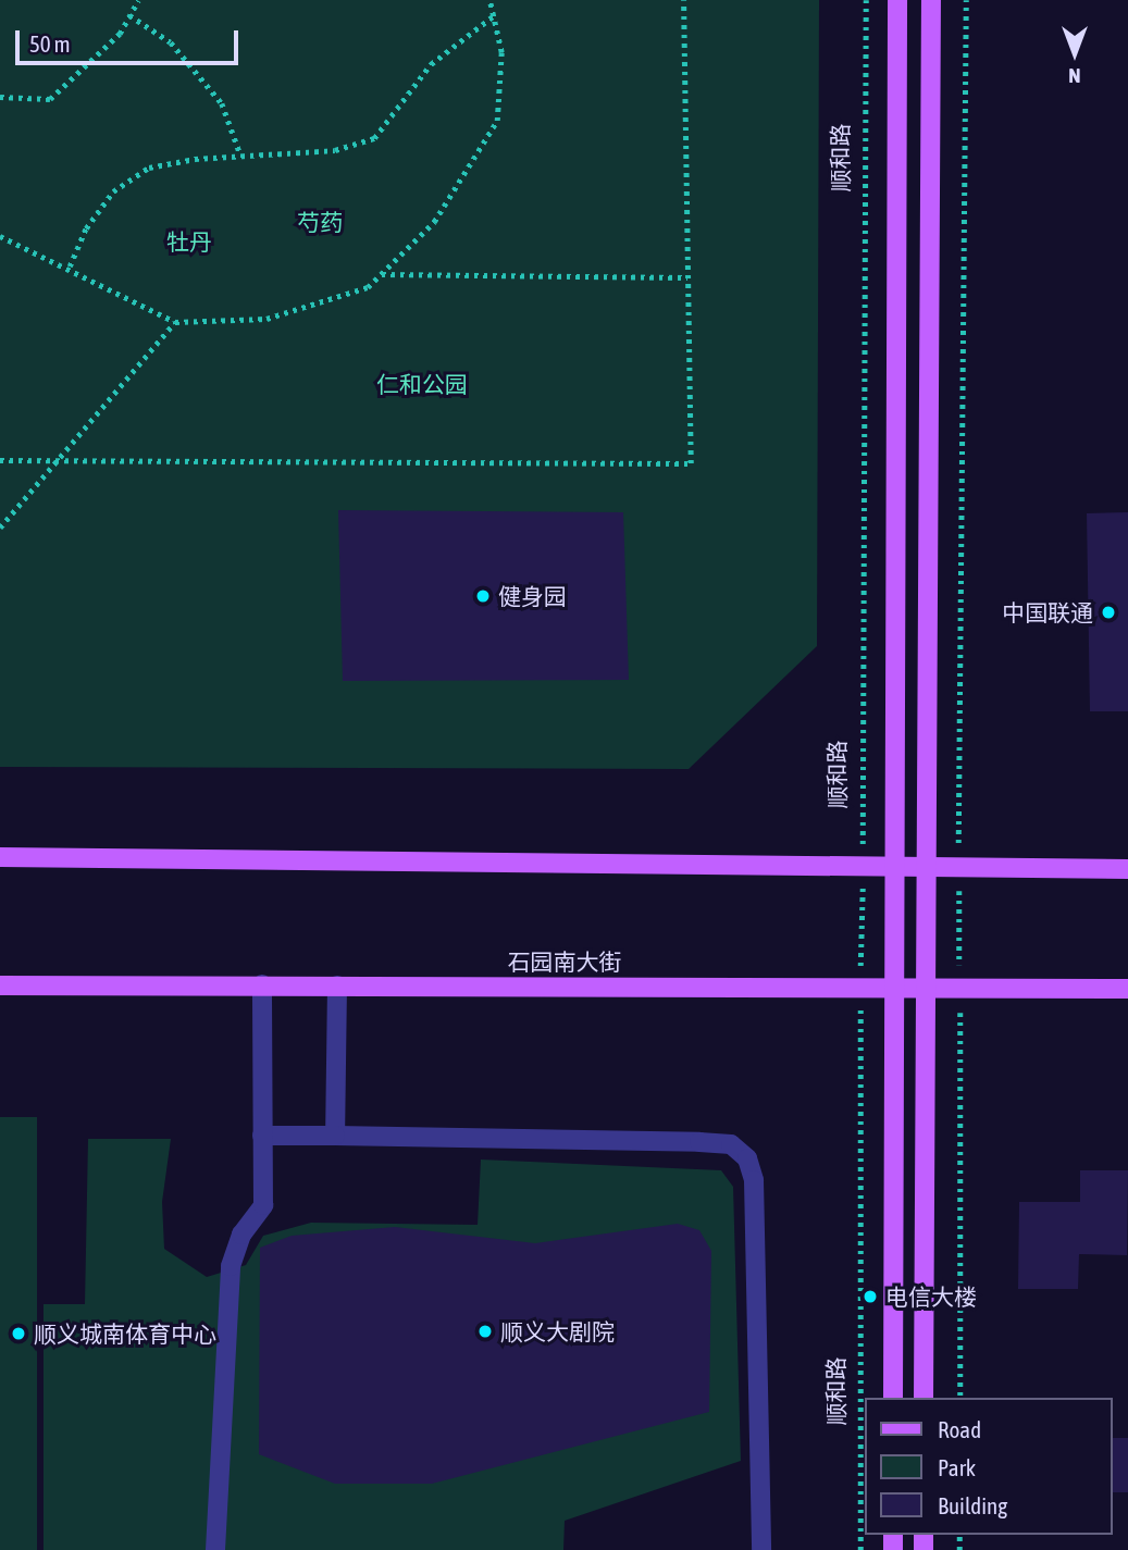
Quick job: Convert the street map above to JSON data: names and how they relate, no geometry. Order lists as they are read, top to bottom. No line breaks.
{"streets":{"main road":["石园南大街"],"path":["顺和路"]},"crossings":[["顺和路","石园南大街"]],"parks":["芍药","牡丹","仁和公园"],"places":["健身园","中国联通","电信大楼","顺义大剧院","顺义城南体育中心"],"legend":["Road","Park","Building"],"scale_bar":"50 m","north":"bottom"}
